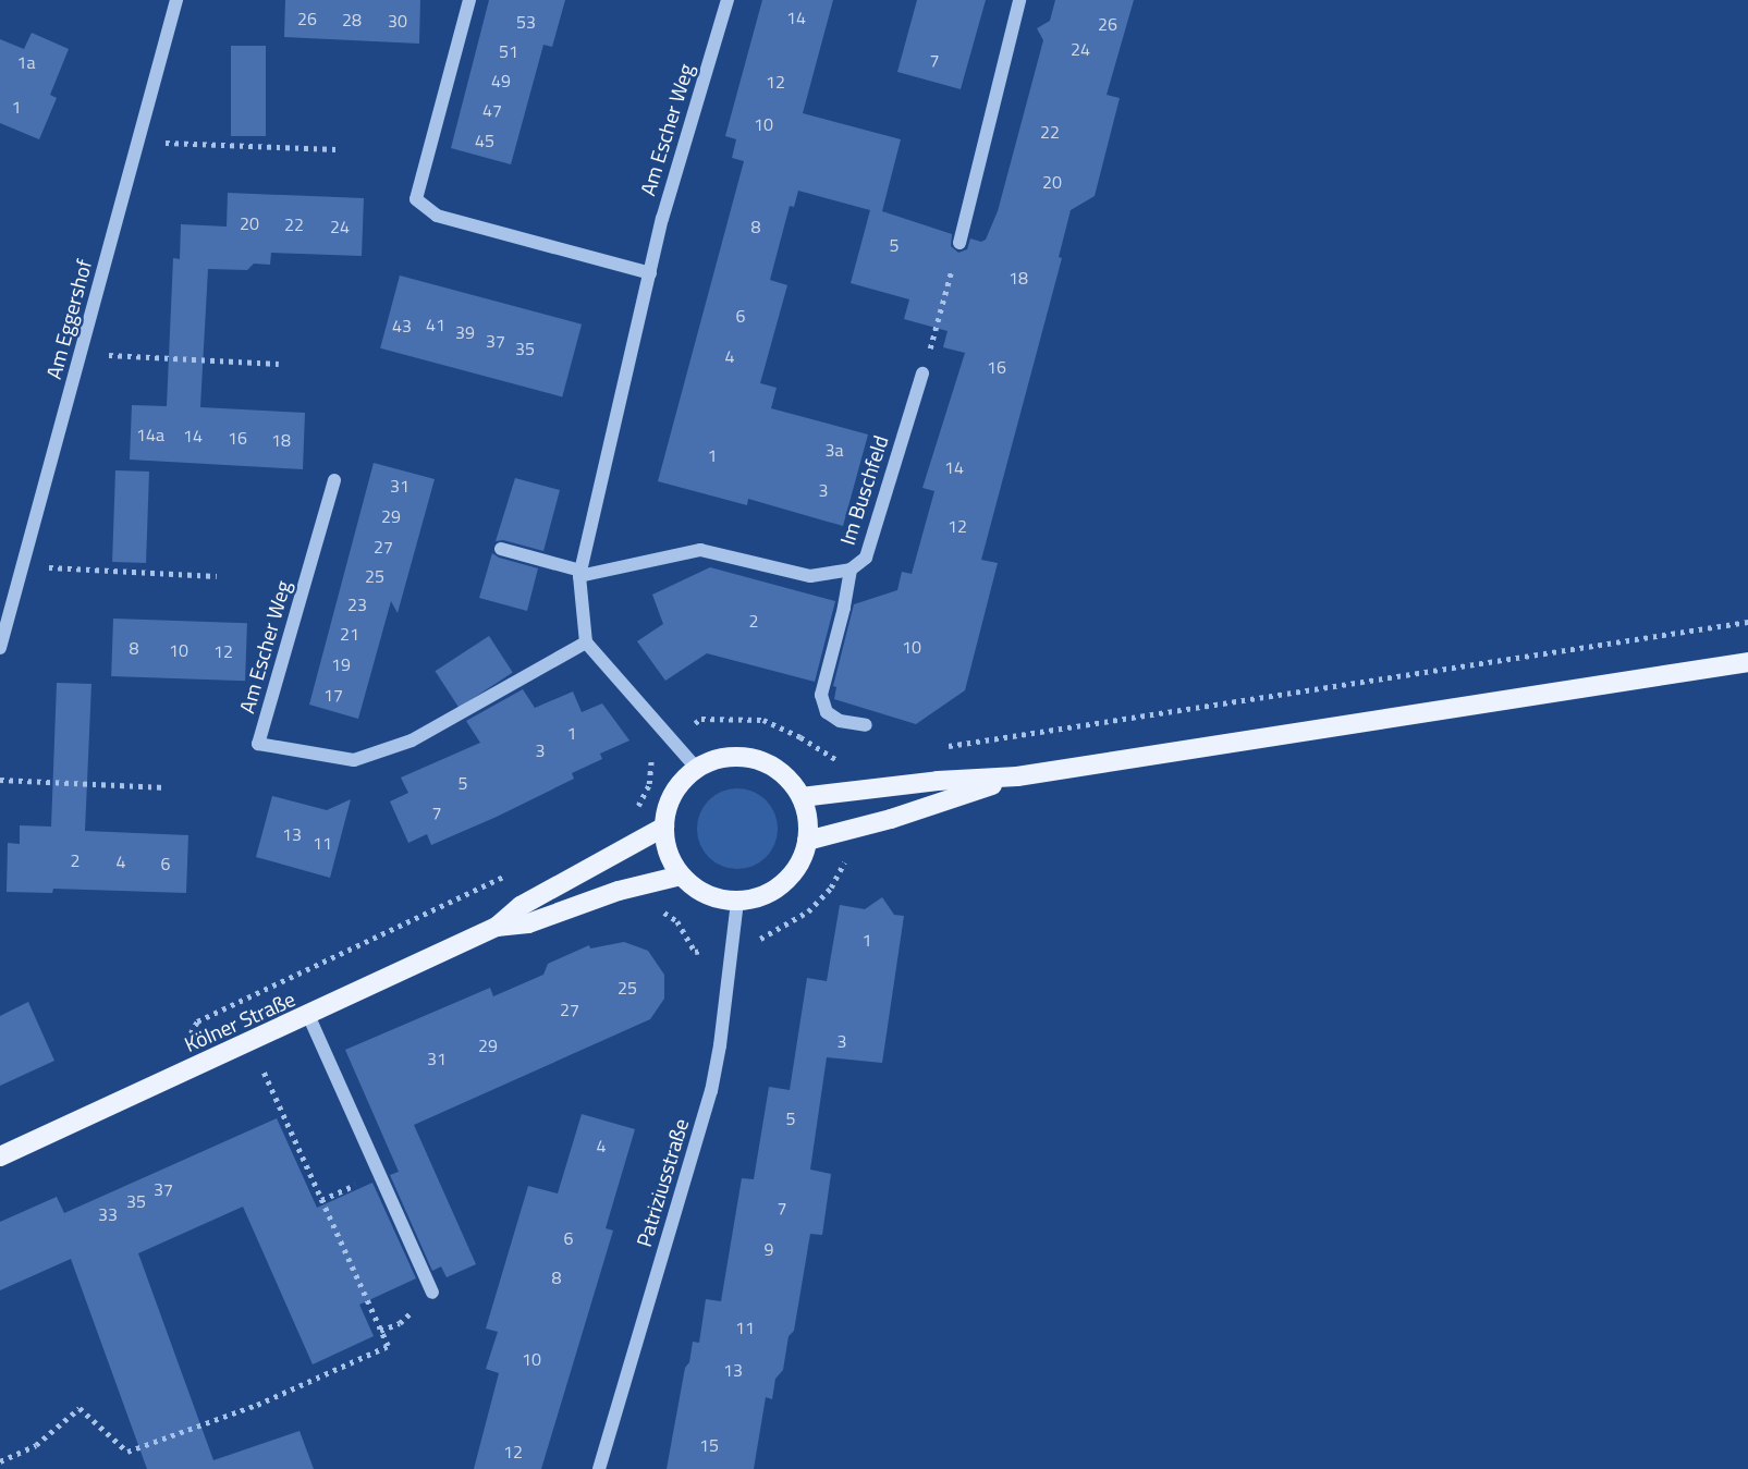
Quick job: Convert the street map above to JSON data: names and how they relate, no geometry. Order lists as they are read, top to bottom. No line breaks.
{"streets":{"main road":["Kölner Straße"],"street":["Am Escher Weg","Am Eggershof","Im Buschfeld","Patriziusstraße"]},"crossings":[["Am Escher Weg","Im Buschfeld"],["Kölner Straße","Patriziusstraße"]],"house_numbers":["14","26","28","30","53","26","24","51","7","1a","49","12","1","47","10","22","45","20","20","22","24","8","5","18","6","41","43","39","37","35","4","16","14a","14","16","18","3a","1","14","31","3","29","12","27","25","23","2","21","10","8","10","12","19","17","1","3","5","7","13","11","2","4","6","1","25","27","3","29","31","5","4","37","35","7","33","6","9","8","11","10","13","15","12"]}
